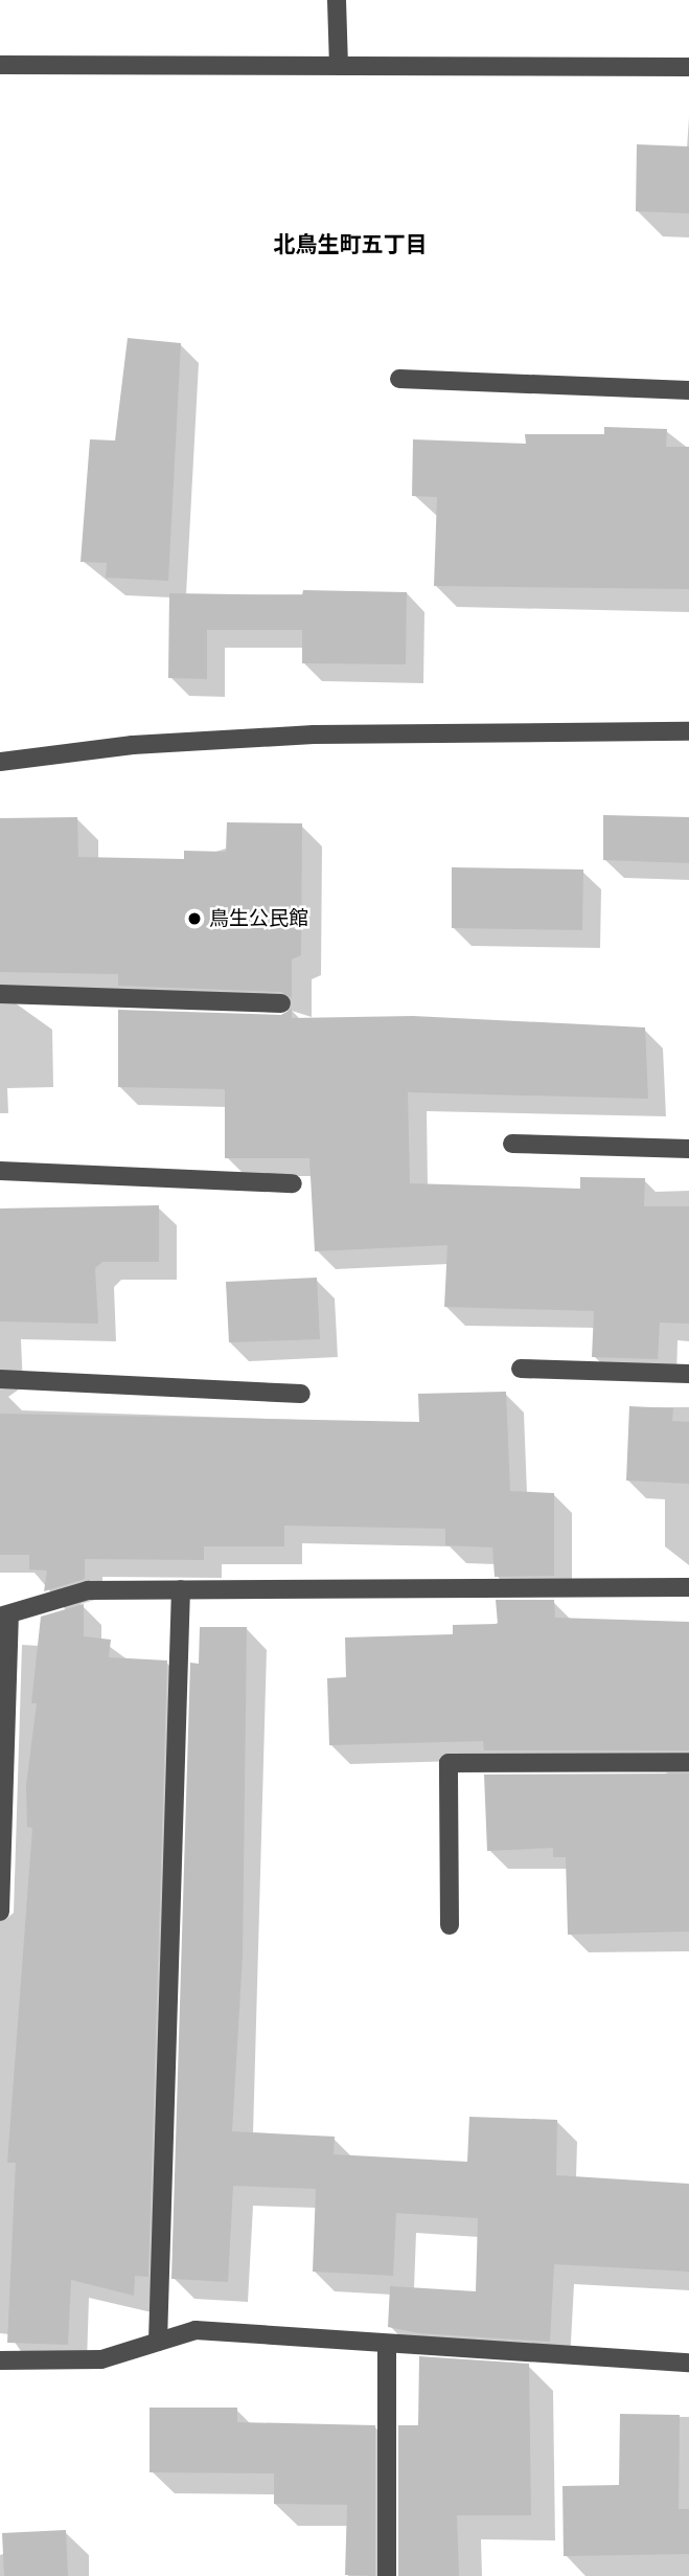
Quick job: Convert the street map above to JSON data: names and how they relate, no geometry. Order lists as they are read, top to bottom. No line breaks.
{"districts":["北鳥生町五丁目"],"places":["鳥生公民館"]}
